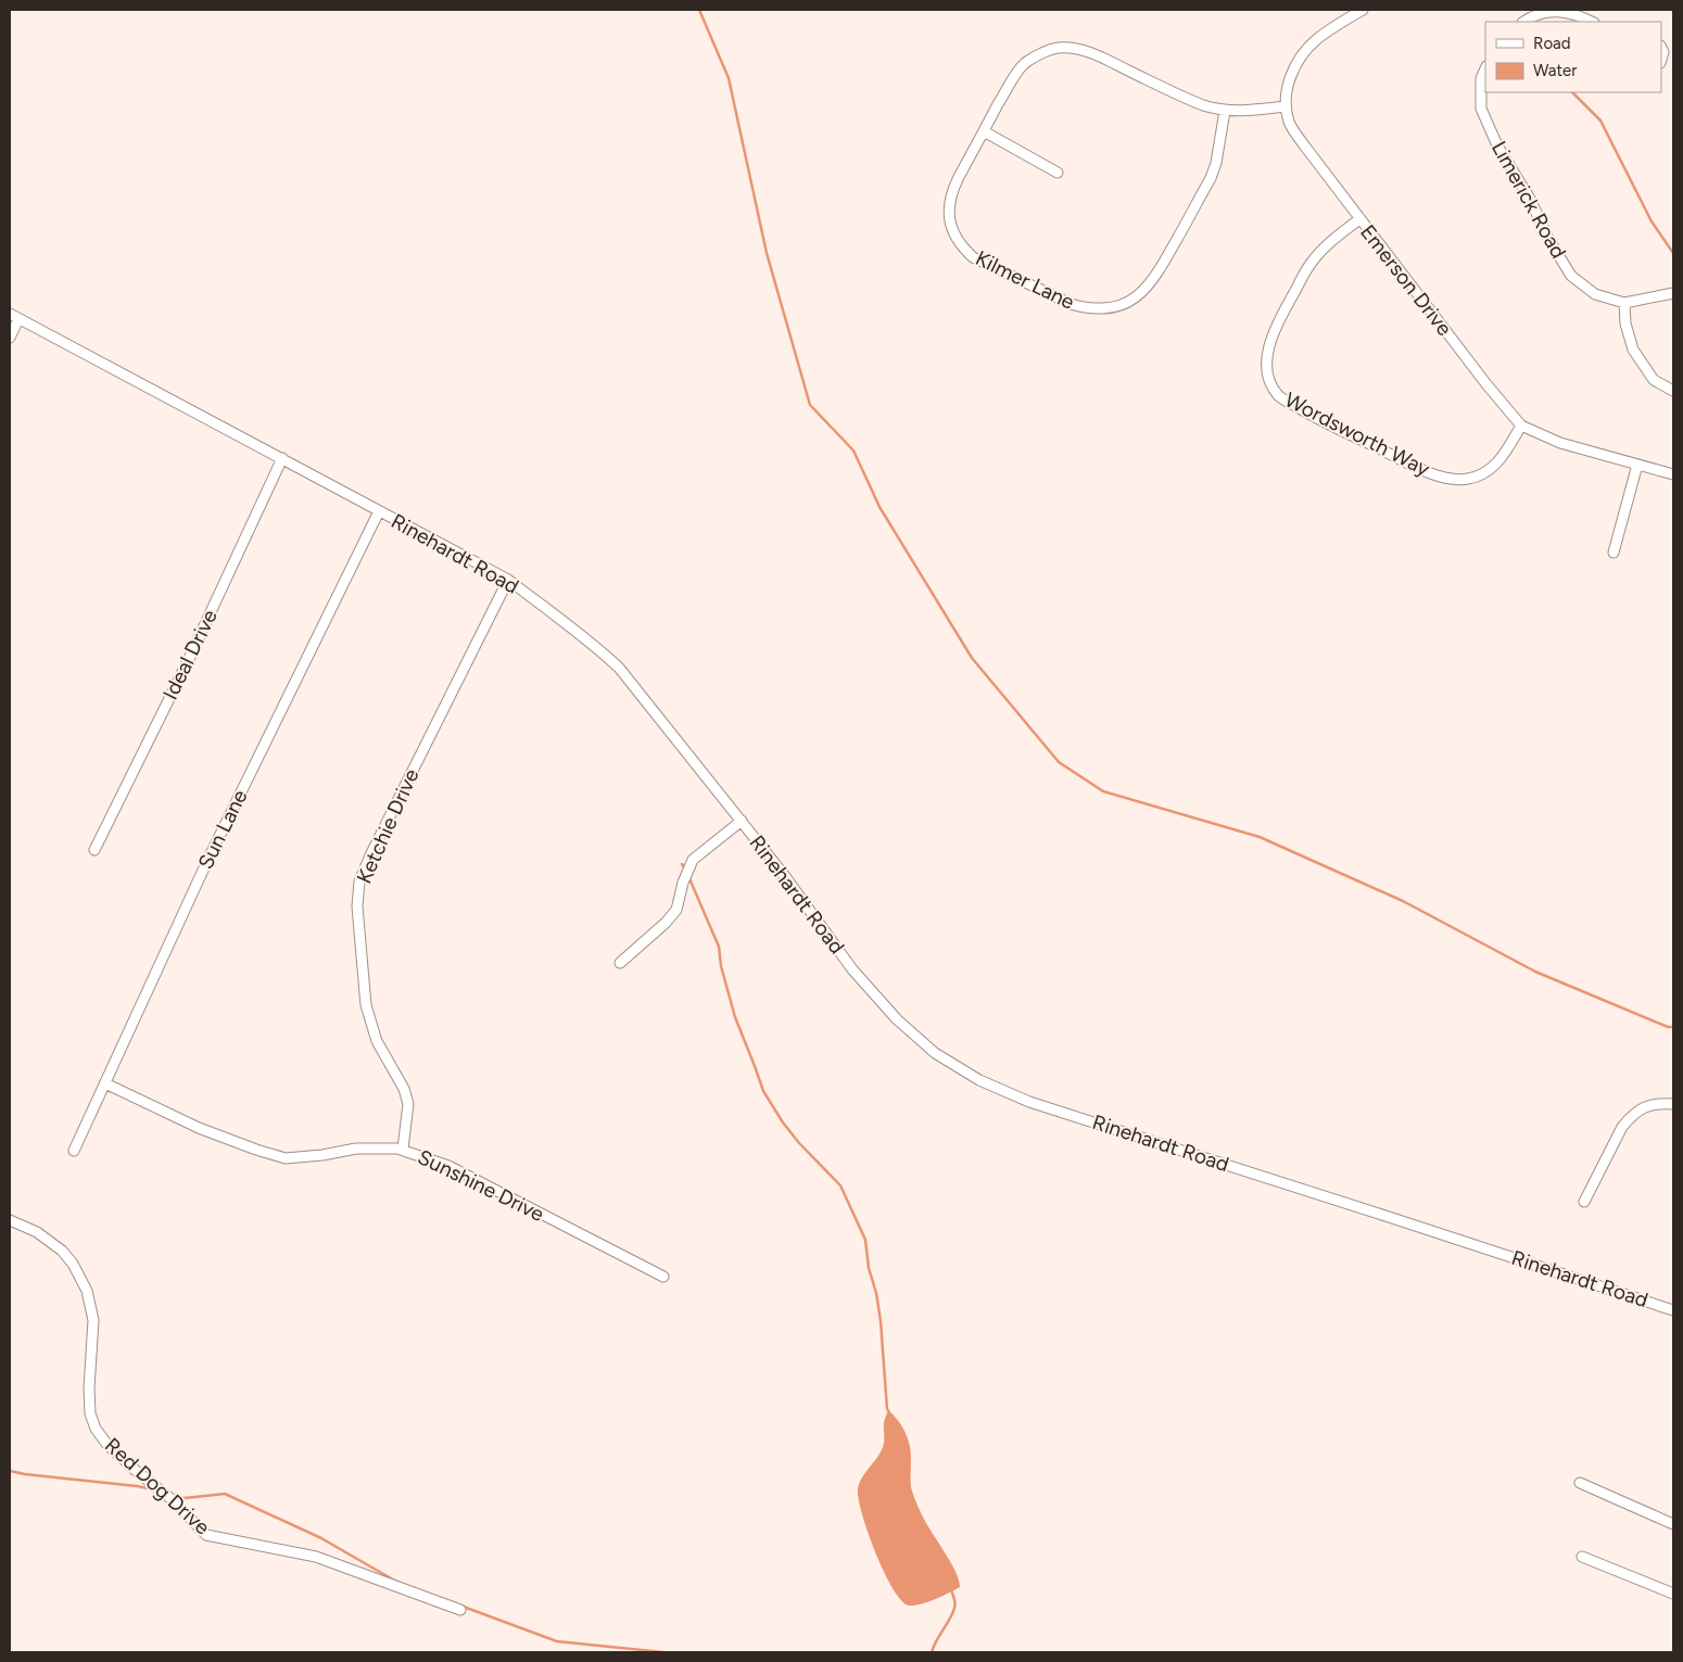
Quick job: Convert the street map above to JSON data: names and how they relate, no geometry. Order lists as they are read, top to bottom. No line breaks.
{"streets":{"street":["Limerick Road","Kilmer Lane","Emerson Drive","Wordsworth Way","Rinehardt Road","Ideal Drive","Ketchie Drive","Sun Lane","Sunshine Drive","Red Dog Drive"]},"crossings":[["Kilmer Lane","Emerson Drive"],["Emerson Drive","Wordsworth Way"],["Rinehardt Road","Ideal Drive"],["Rinehardt Road","Ketchie Drive"],["Rinehardt Road","Sun Lane"],["Ketchie Drive","Sunshine Drive"],["Sun Lane","Sunshine Drive"]],"legend":["Road","Water"]}
